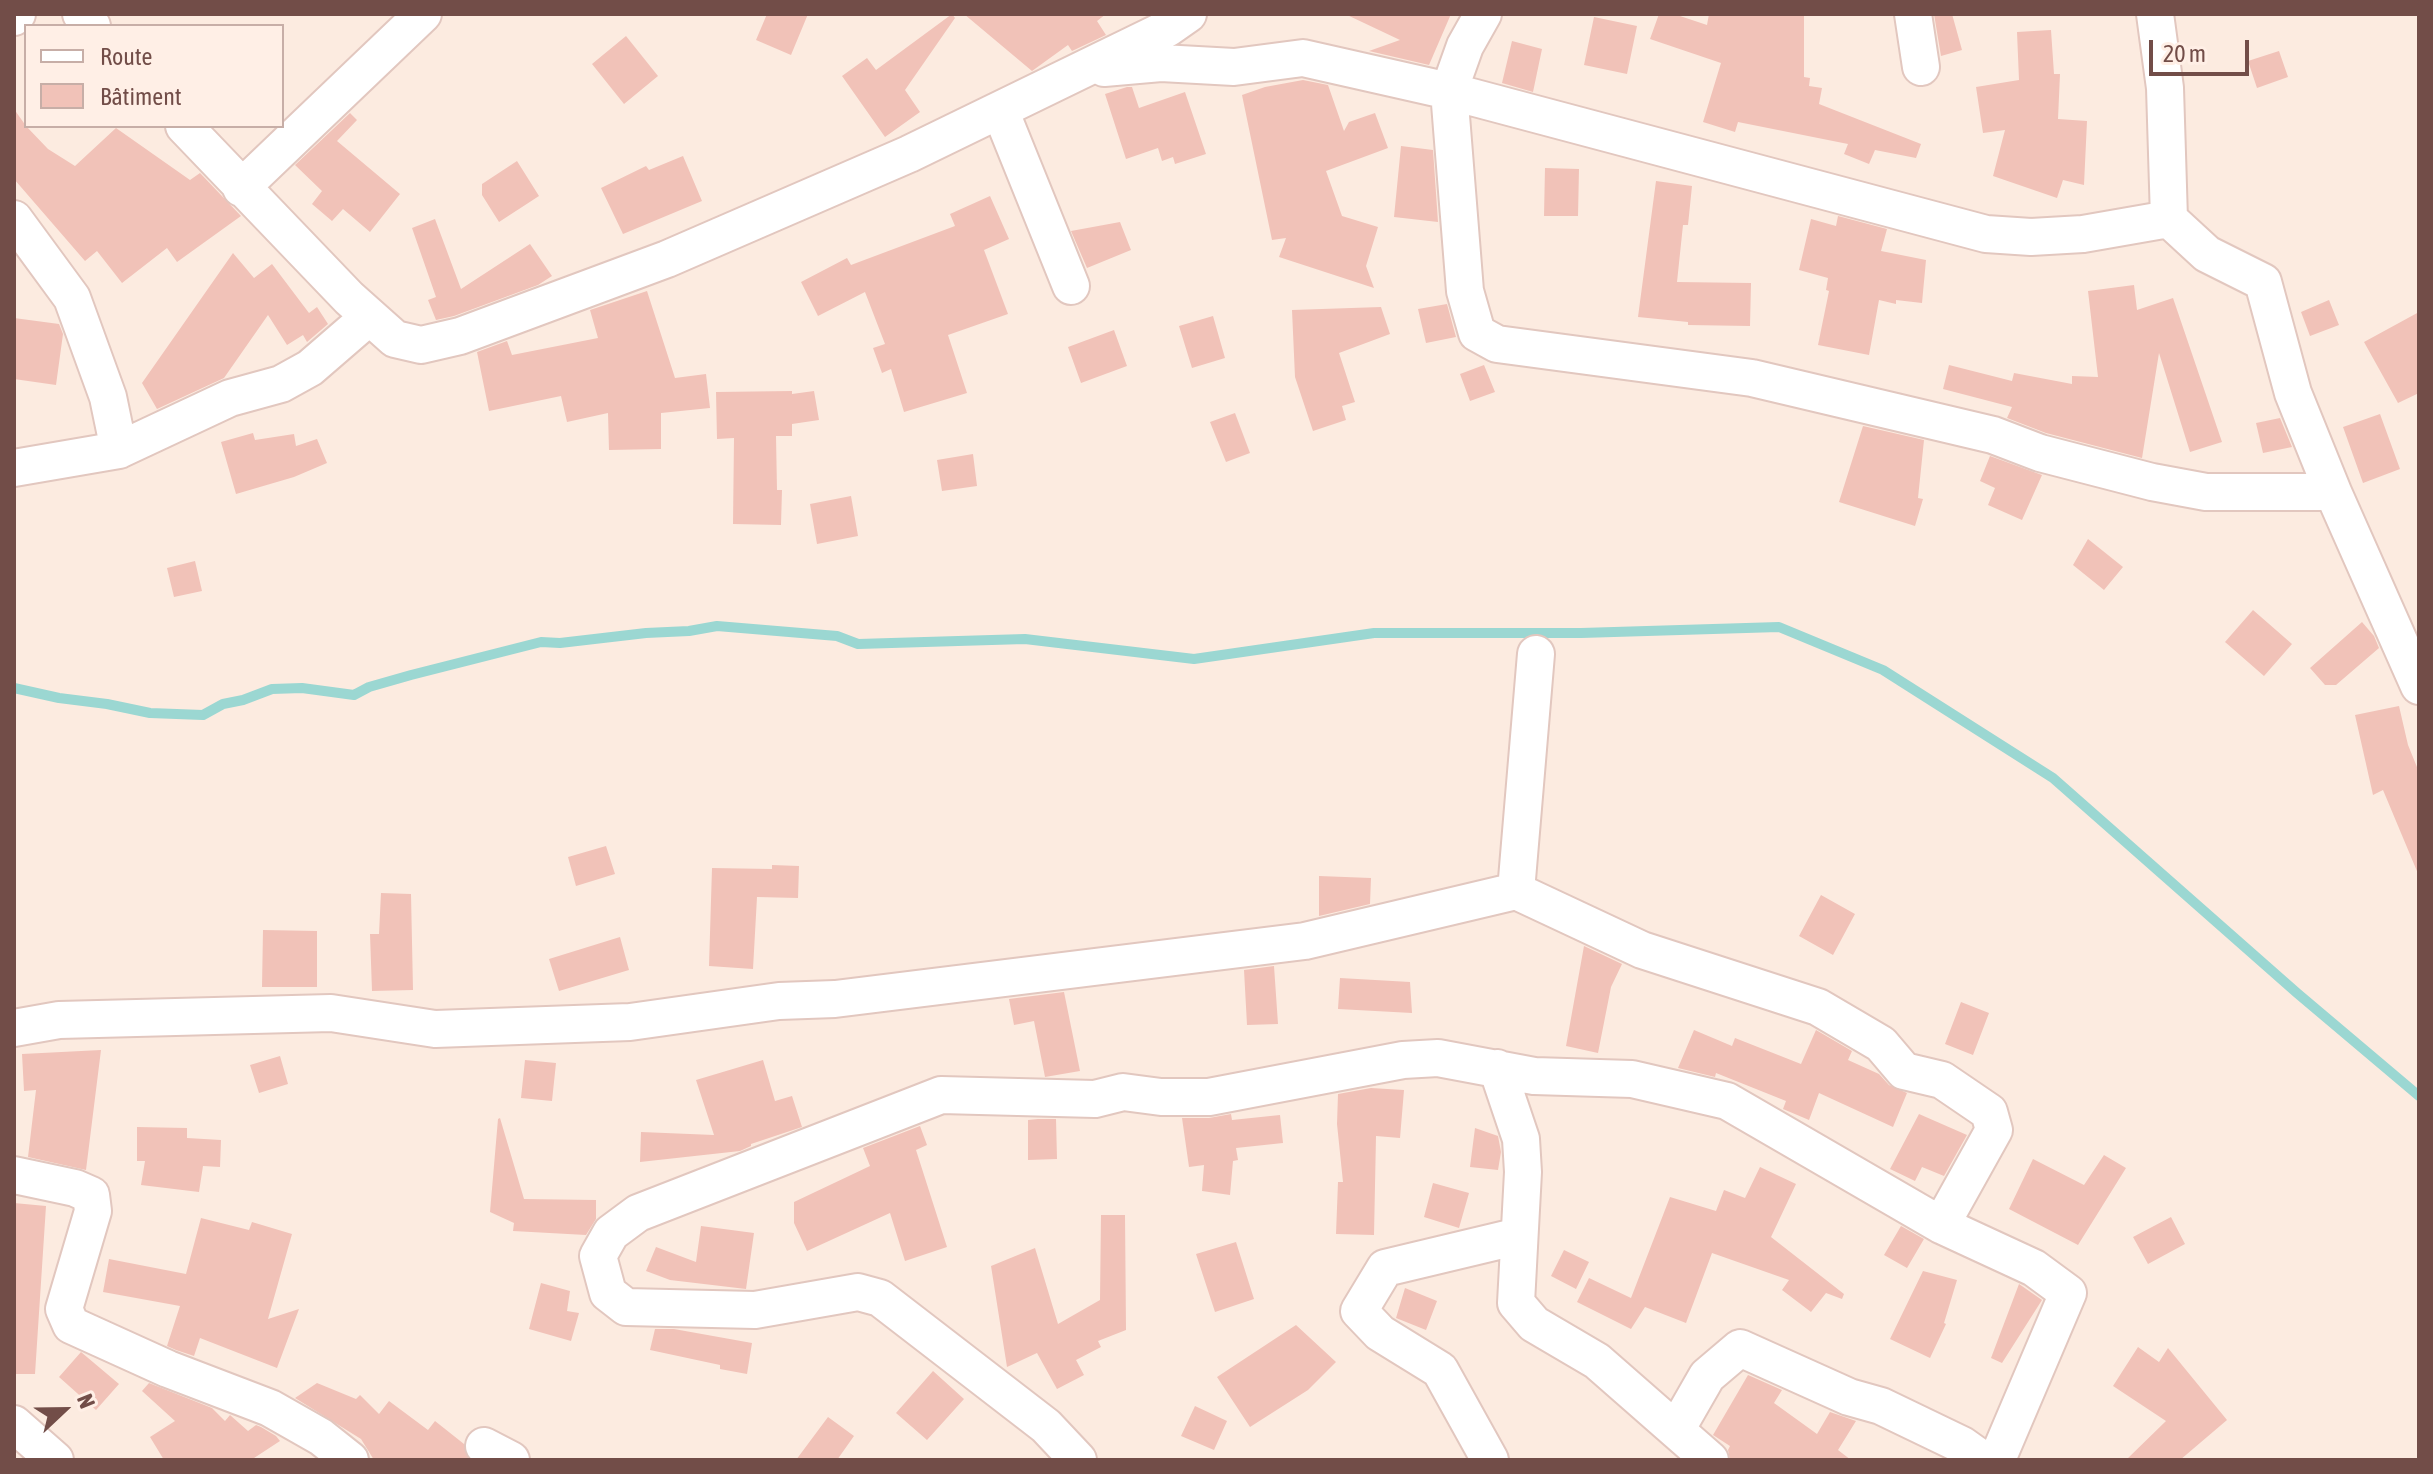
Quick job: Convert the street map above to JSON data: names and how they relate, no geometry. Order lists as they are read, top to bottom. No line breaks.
{"legend":["Route","Bâtiment"],"scale_bar":"20 m","north":"right"}
